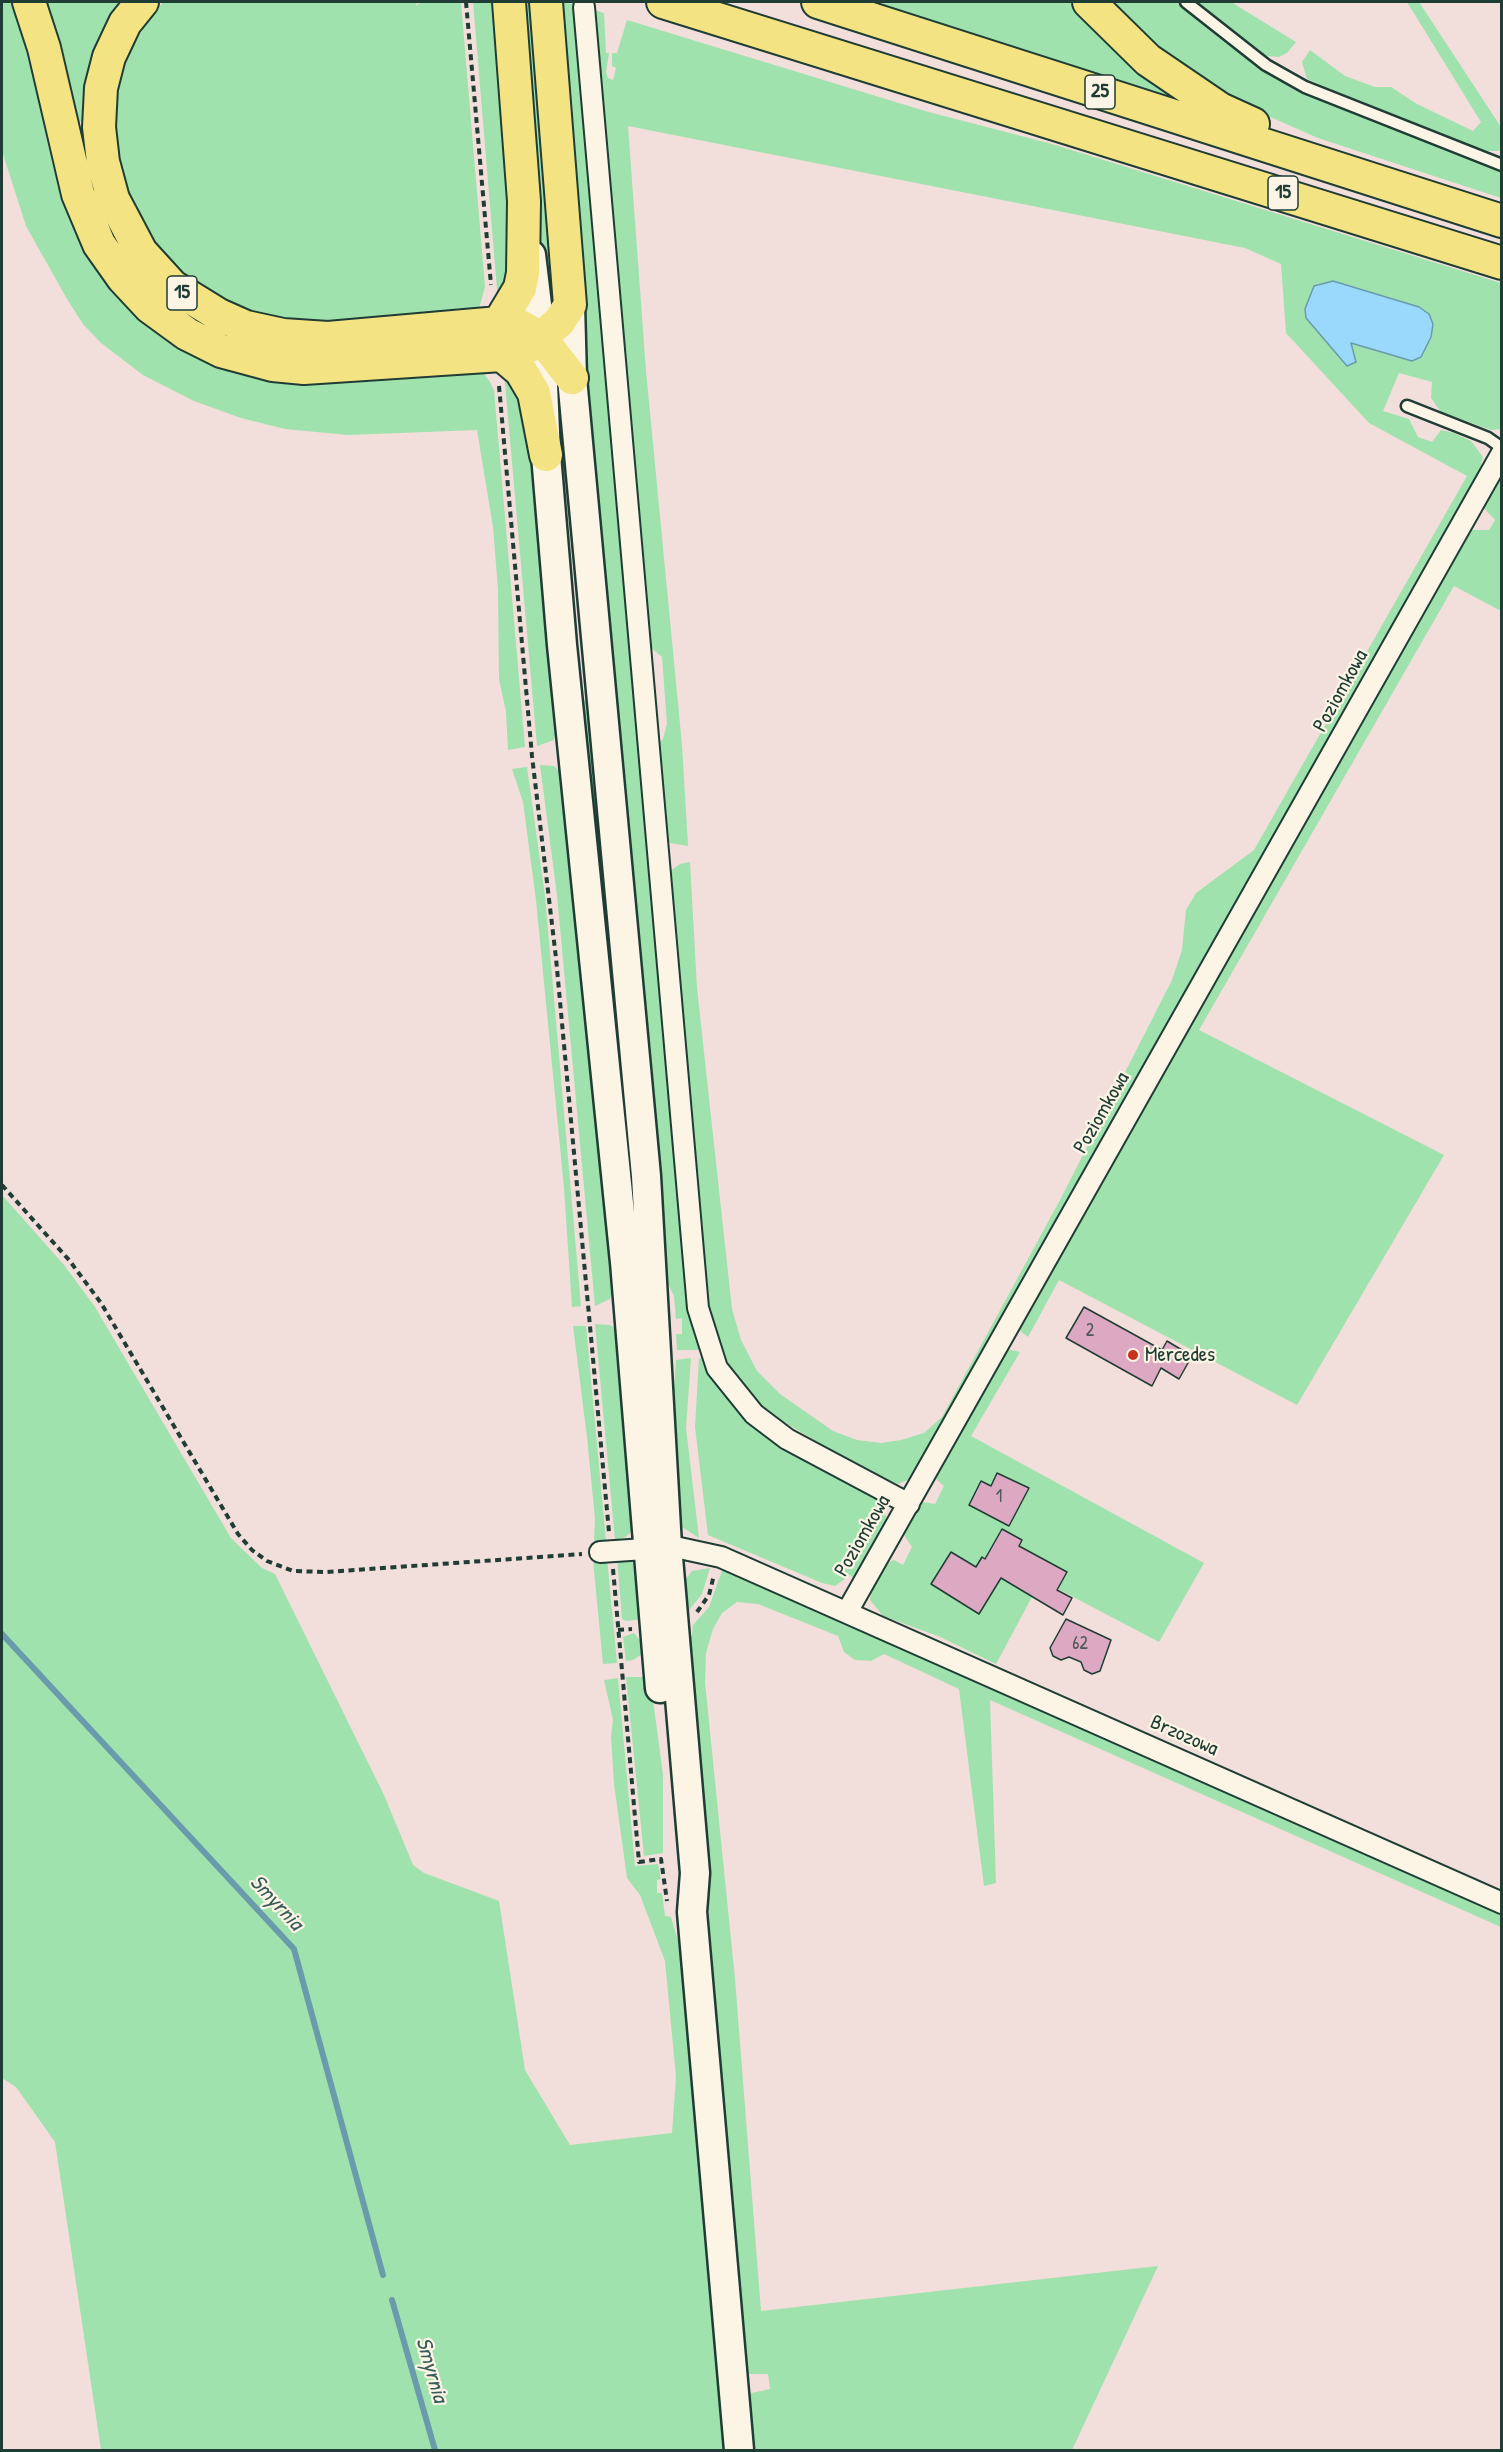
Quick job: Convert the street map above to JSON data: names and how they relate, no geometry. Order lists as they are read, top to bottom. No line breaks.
{"streets":{"main road":["25","15"],"street":["Poziomkowa","Brzozowa"]},"crossings":[["25","15"],["Poziomkowa","Brzozowa"]],"water":["Smyrnia"],"places":["Mercedes"],"house_numbers":["2","1","62"]}
